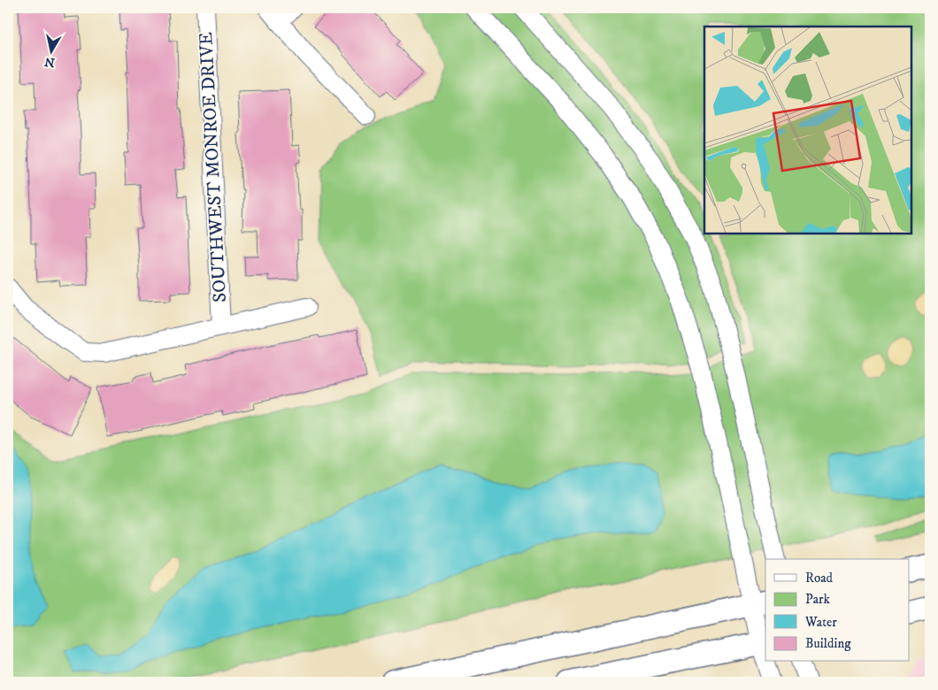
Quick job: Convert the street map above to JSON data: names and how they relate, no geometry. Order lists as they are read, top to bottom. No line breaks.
{"streets":{"street":["SOUTHWEST MONROE DRIVE"]},"legend":["Road","Park","Water","Building"],"north":"bottom"}
